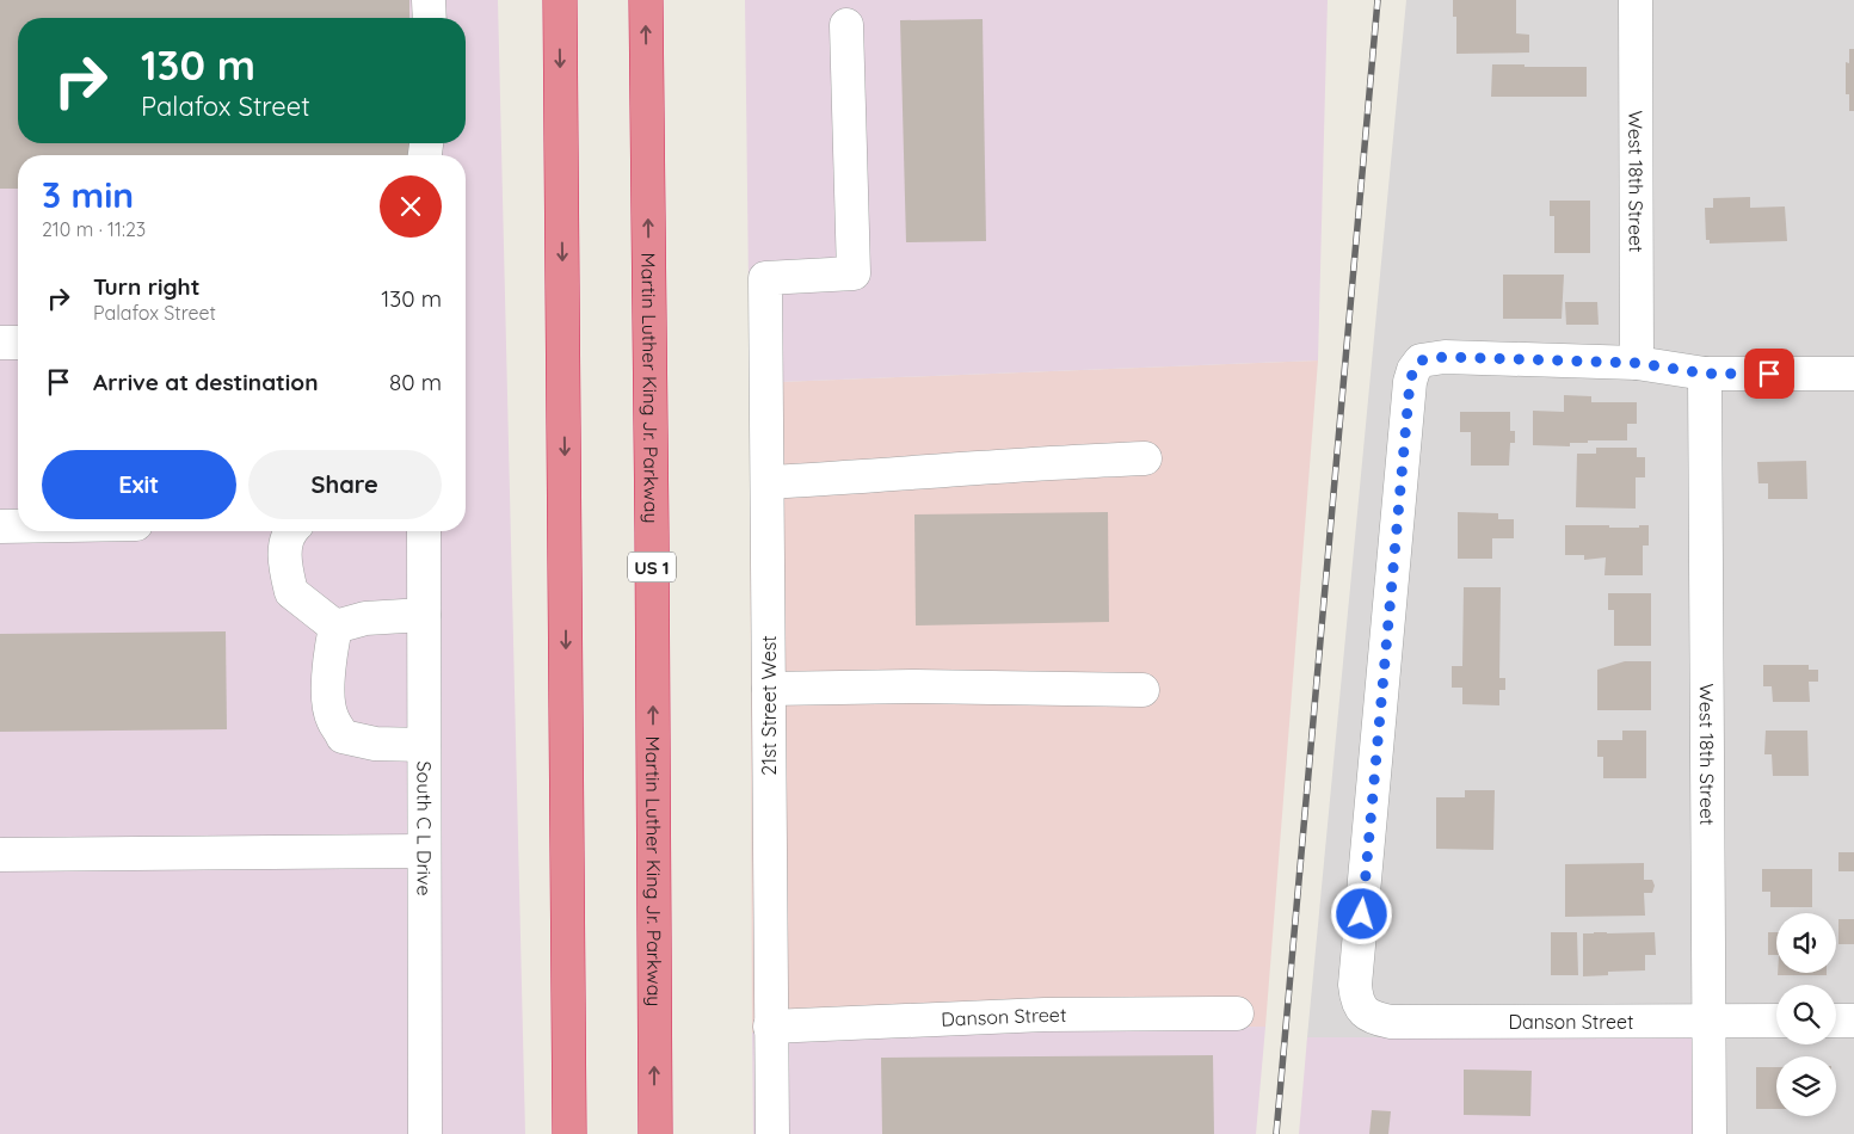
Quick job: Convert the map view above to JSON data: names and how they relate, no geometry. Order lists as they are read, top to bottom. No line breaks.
{"streets":{"highway":["Martin Luther King Jr. Parkway","US 1"],"street":["West 18th Street","21st Street West","South C L Drive","Danson Street"]},"crossings":[["West 18th Street","Danson Street"],["21st Street West","Danson Street"]],"page":{"turn":["130 m","Palafox Street"],"heading":["3 min","210 m · 11:23"],"list":[{"name":"Turn right","note":"Palafox Street","value":"130 m"},{"name":"Arrive at destination","value":"80 m"}],"buttons":["Exit","Share"]}}
